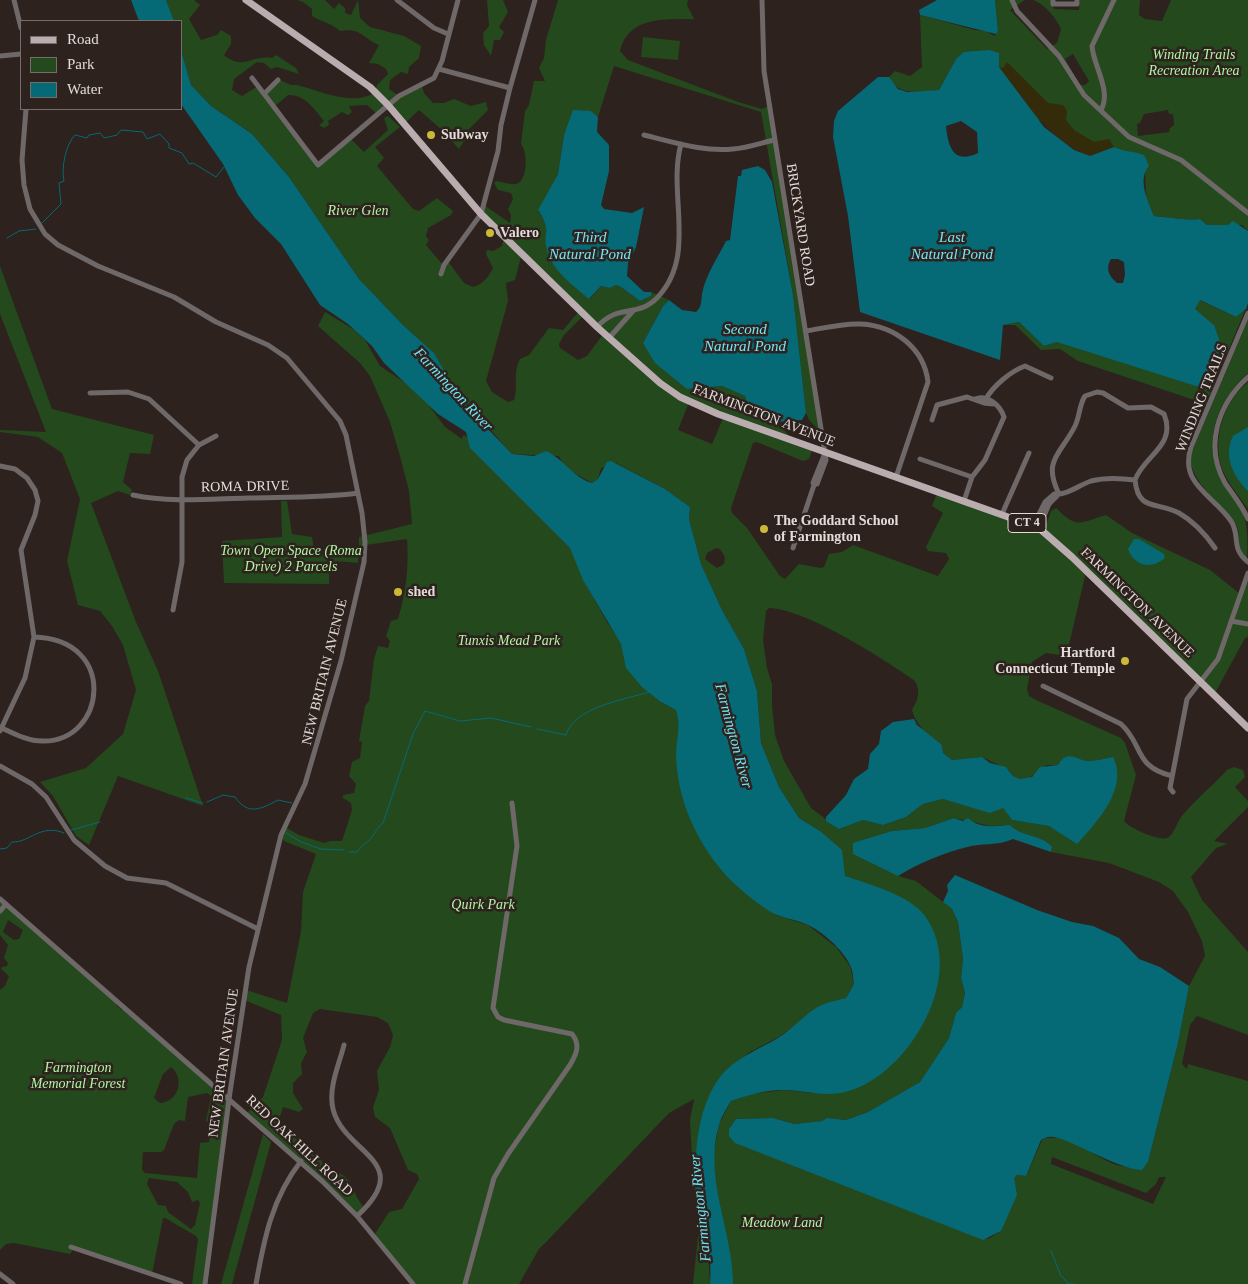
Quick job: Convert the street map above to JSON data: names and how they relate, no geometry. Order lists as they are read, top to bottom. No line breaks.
{"streets":{"main road":["FARMINGTON AVENUE","CT 4"],"street":["BRICKYARD ROAD","WINDING TRAILS","ROMA DRIVE","NEW BRITAIN AVENUE","RED OAK HILL ROAD"]},"crossings":[["BRICKYARD ROAD","FARMINGTON AVENUE"],["ROMA DRIVE","NEW BRITAIN AVENUE"],["NEW BRITAIN AVENUE","RED OAK HILL ROAD"]],"water":["Third Natural Pond","Last Natural Pond","Second Natural Pond","Farmington River"],"parks":["Winding Trails Recreation Area","River Glen","Town Open Space (Roma Drive) 2 Parcels","Tunxis Mead Park","Quirk Park","Farmington Memorial Forest","Meadow Land"],"places":["Subway","Valero","The Goddard School of Farmington","shed","Hartford Connecticut Temple"],"legend":["Road","Park","Water"]}
